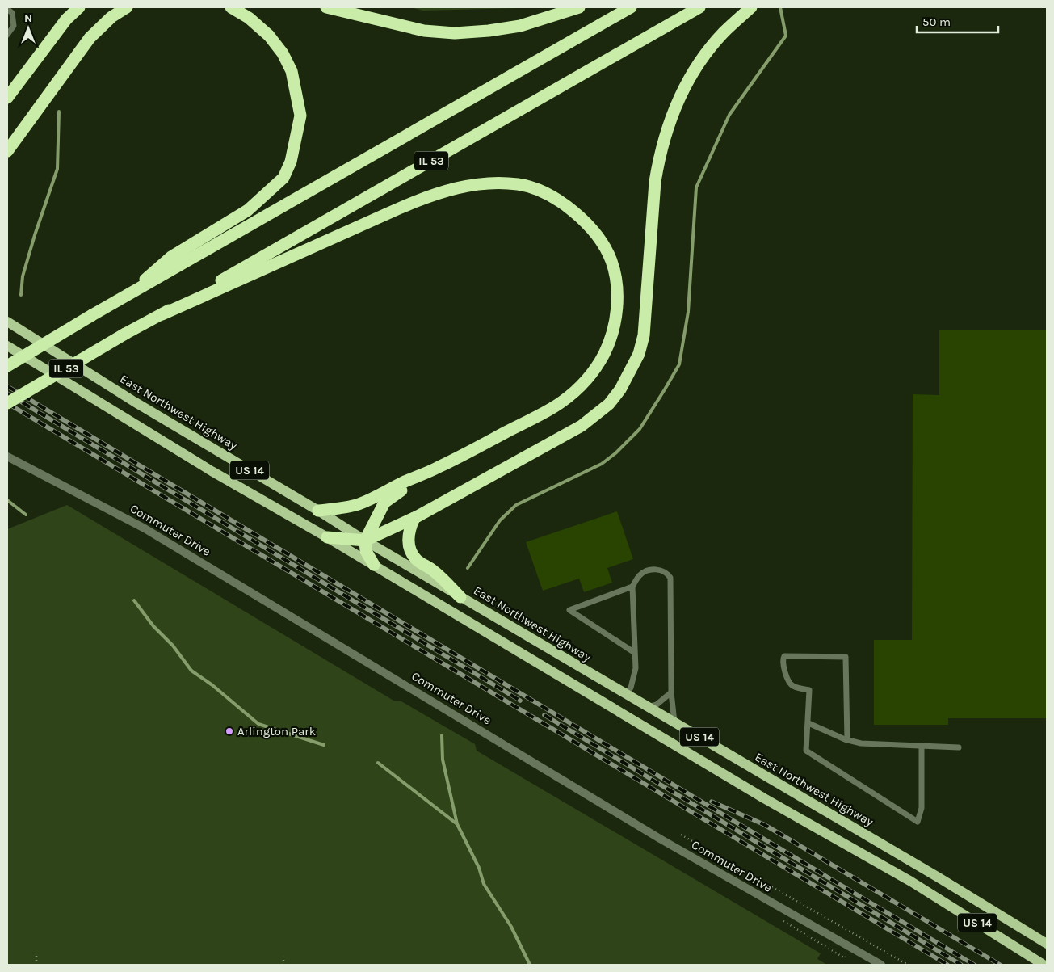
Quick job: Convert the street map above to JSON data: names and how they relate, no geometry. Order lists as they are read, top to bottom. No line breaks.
{"streets":{"highway":["IL 53"],"main road":["East Northwest Highway","US 14"],"street":["Commuter Drive"]},"places":["Arlington Park"],"scale_bar":"50 m","north":"top"}
